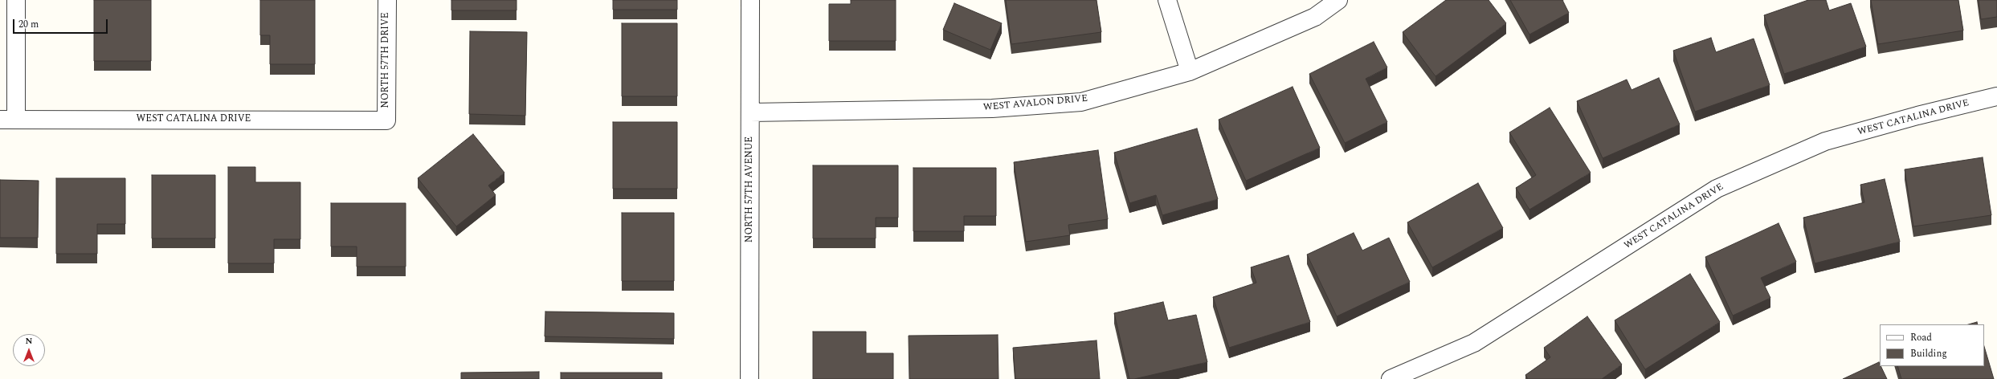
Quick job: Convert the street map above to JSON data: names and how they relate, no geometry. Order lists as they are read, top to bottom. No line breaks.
{"streets":{"street":["NORTH 57TH DRIVE","WEST AVALON DRIVE","WEST CATALINA DRIVE","NORTH 57TH AVENUE"]},"crossings":[["NORTH 57TH DRIVE","WEST CATALINA DRIVE"],["WEST AVALON DRIVE","NORTH 57TH AVENUE"]],"legend":["Road","Building"],"scale_bar":"20 m","north":"top"}
